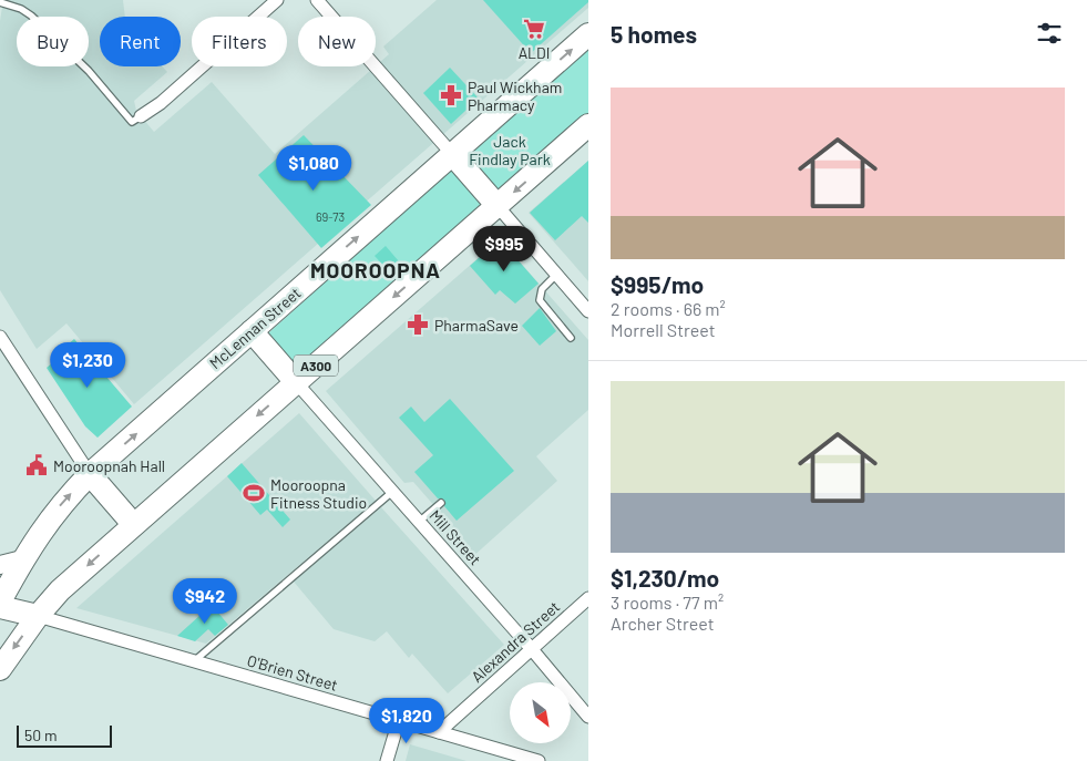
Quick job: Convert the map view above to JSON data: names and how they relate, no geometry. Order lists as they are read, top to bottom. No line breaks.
{"streets":{"highway":["McLennan Street","A300"],"street":["Mill Street","Alexandra Street","O'Brien Street"]},"crossings":[["A300","Mill Street"],["A300","O'Brien Street"],["Mill Street","Alexandra Street"],["Alexandra Street","O'Brien Street"]],"districts":["MOOROOPNA"],"parks":["Jack Findlay Park"],"places":{"supermarket":["ALDI"],"pharmacy":["Paul Wickham Pharmacy","PharmaSave"],"public building":["Mooroopnah Hall"],"sports":["Mooroopna Fitness Studio"]},"house_numbers":["69-73"],"scale_bar":"50 m","north":"bottom right","page":{"heading":"5 homes","chip":["Buy","Rent","Filters","New"],"list":[{"name":"$995/mo","note":"2 rooms · 66 m² · Morrell Street"},{"name":"$1,230/mo","note":"3 rooms · 77 m² · Archer Street"}],"price":["$1,080","$995","$1,230","$942","$1,820"],"scale":"50 m"}}
